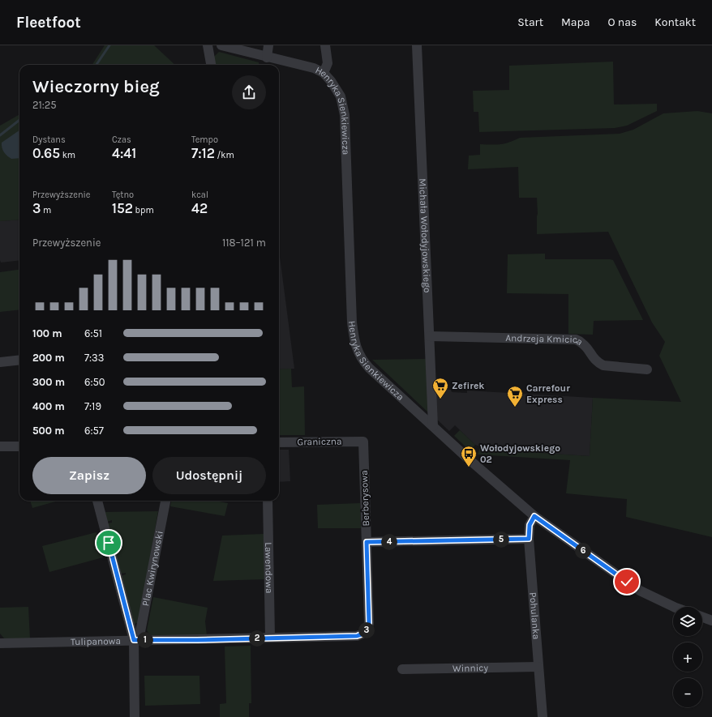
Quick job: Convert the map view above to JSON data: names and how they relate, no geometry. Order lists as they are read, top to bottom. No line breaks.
{"streets":{"street":["Henryka Sienkiewicza","Michała Wołodyjowskiego","Andrzeja Kmicica","Graniczna","Berberysowa","Lawendowa","Plac Kwirynowski","Pohulanka","Tulipanowa","Winnicy"]},"crossings":[["Henryka Sienkiewicza","Michała Wołodyjowskiego"],["Henryka Sienkiewicza","Pohulanka"],["Michała Wołodyjowskiego","Andrzeja Kmicica"],["Graniczna","Berberysowa"],["Berberysowa","Tulipanowa"],["Lawendowa","Tulipanowa"],["Plac Kwirynowski","Tulipanowa"],["Pohulanka","Winnicy"]],"places":{"supermarket":["Zefirek","Carrefour Express"],"bus stop":["Wołodyjowskiego 02"]},"page":{"header":"Fleetfoot","nav":["Start","Mapa","O nas","Kontakt"],"heading":["Wieczorny bieg","21:25"],"stats":[["Dystans","0.65 km"],["Czas","4:41"],["Tempo","7:12 /km"],["Przewyższenie","3 m"],["Tętno","152 bpm"],["kcal","42"]],"chart":["Przewyższenie","118–121 m"],"list":[{"name":"100 m","note":"6:51"},{"name":"200 m","note":"7:33"},{"name":"300 m","note":"6:50"},{"name":"400 m","note":"7:19"},{"name":"500 m","note":"6:57"}],"buttons":["Zapisz","Udostępnij"],"pins":["5","4","6","3","2","1"],"map_buttons":["+","−"]}}
